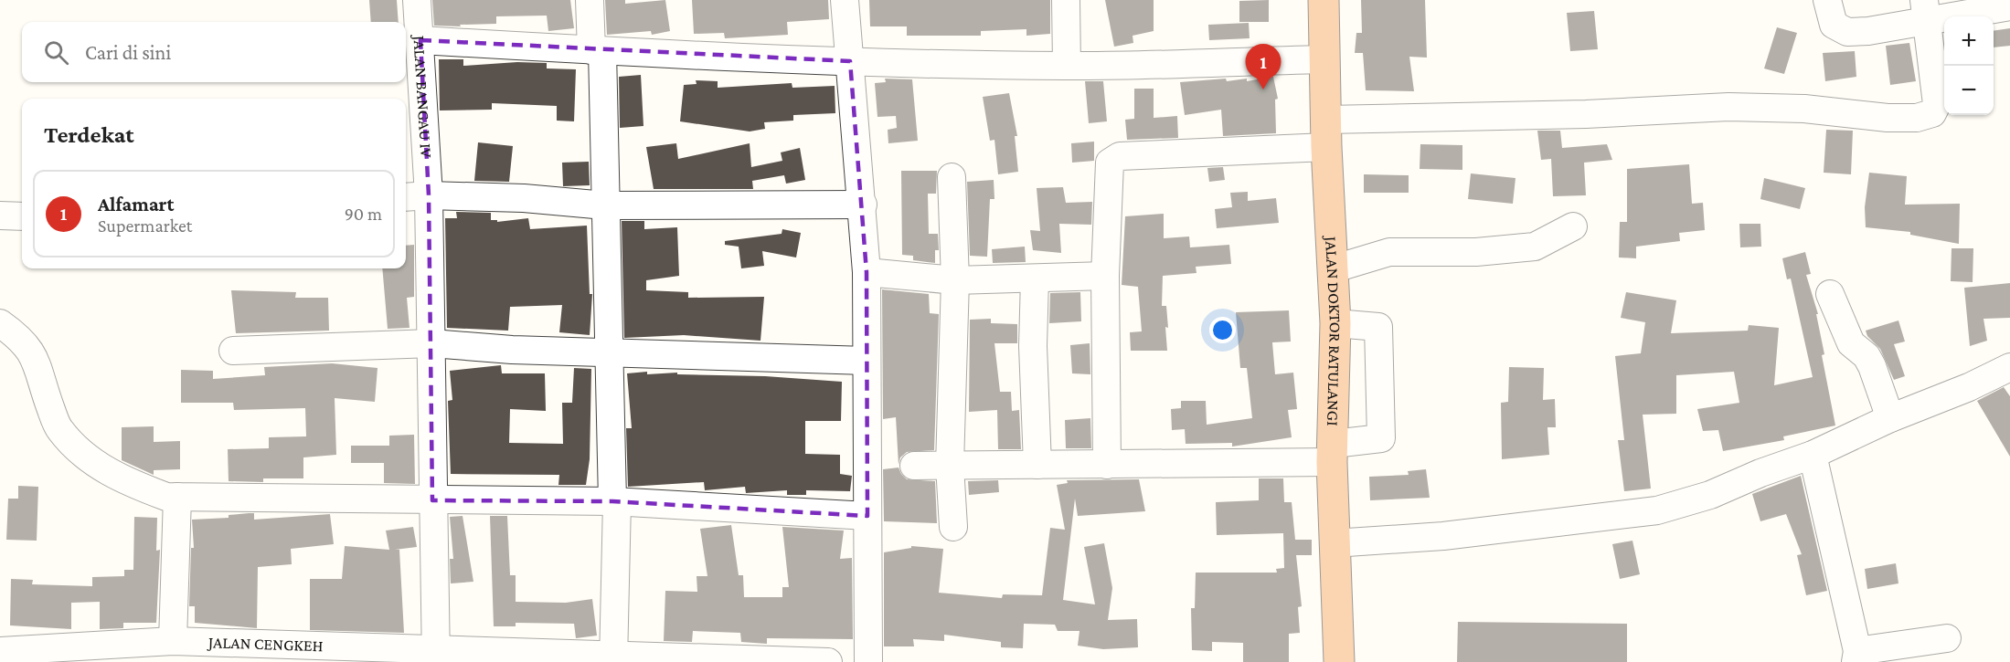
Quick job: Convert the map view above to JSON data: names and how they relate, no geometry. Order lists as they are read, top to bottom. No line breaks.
{"streets":{"highway":["JALAN DOKTOR RATULANGI"],"street":["JALAN BANGAU IV","JALAN CENGKEH"]},"crossings":[["JALAN BANGAU IV","JALAN CENGKEH"]],"page":{"map_buttons":["+","−"],"search":"Cari di sini","pins":"1","heading":"Terdekat","list":[{"mark":"1","name":"Alfamart","note":"Supermarket","value":"90 m"}]}}
